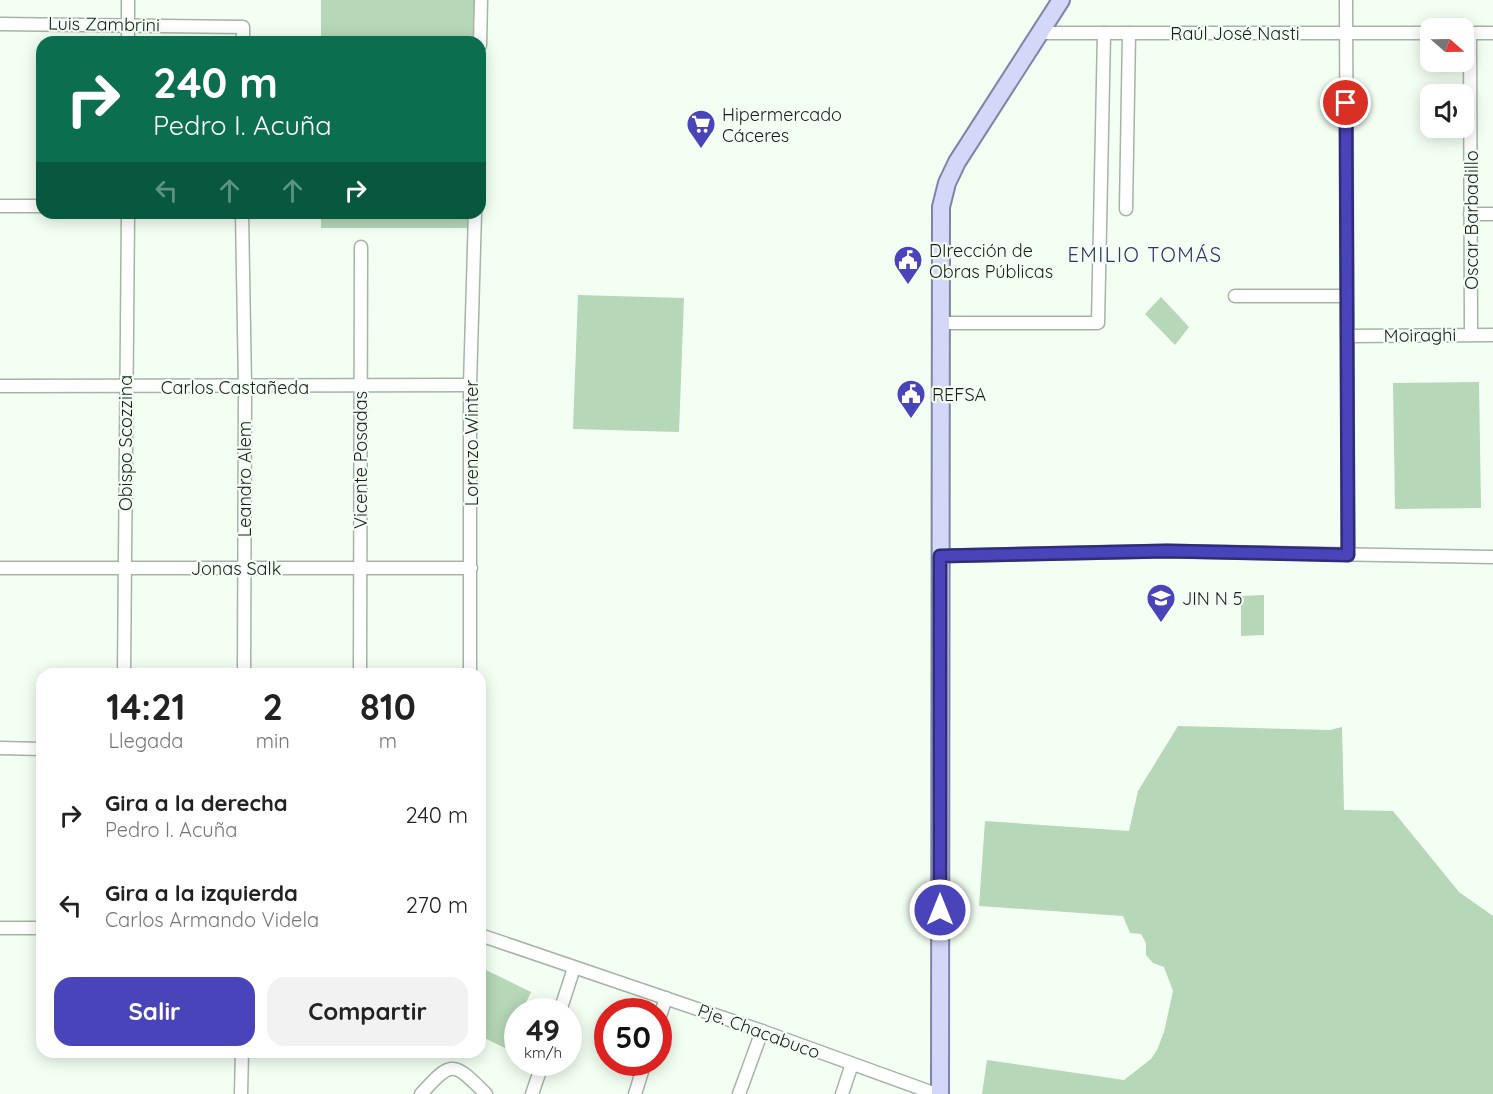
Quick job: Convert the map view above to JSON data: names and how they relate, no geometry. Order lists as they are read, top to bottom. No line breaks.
{"streets":{"street":["Luis Zambrini","Raúl José Nasti","Oscar Barbadillo","Moiraghi","Carlos Castañeda","Obispo Scozzina","Lorenzo Winter","Vicente Posadas","Leandro Alem","Jonas Salk","Pje. Chacabuco"]},"crossings":[["Oscar Barbadillo","Moiraghi"],["Carlos Castañeda","Obispo Scozzina"],["Carlos Castañeda","Lorenzo Winter"],["Carlos Castañeda","Vicente Posadas"],["Carlos Castañeda","Leandro Alem"],["Obispo Scozzina","Jonas Salk"],["Lorenzo Winter","Jonas Salk"],["Vicente Posadas","Jonas Salk"],["Leandro Alem","Jonas Salk"]],"districts":["EMILIO TOMÁS"],"places":{"supermarket":["Hipermercado Cáceres"],"public building":["DIrección de Obras Públicas","REFSA"],"school or university":["JIN N 5"]},"north":"right","page":{"turn":["240 m","Pedro I. Acuña"],"eta":["14:21","Llegada","2","min","810","m"],"list":[{"name":"Gira a la derecha","note":"Pedro I. Acuña","value":"240 m"},{"name":"Gira a la izquierda","note":"Carlos Armando Videla","value":"270 m"}],"buttons":["Salir","Compartir"],"speed":"49 km/h","limit":"50"}}
